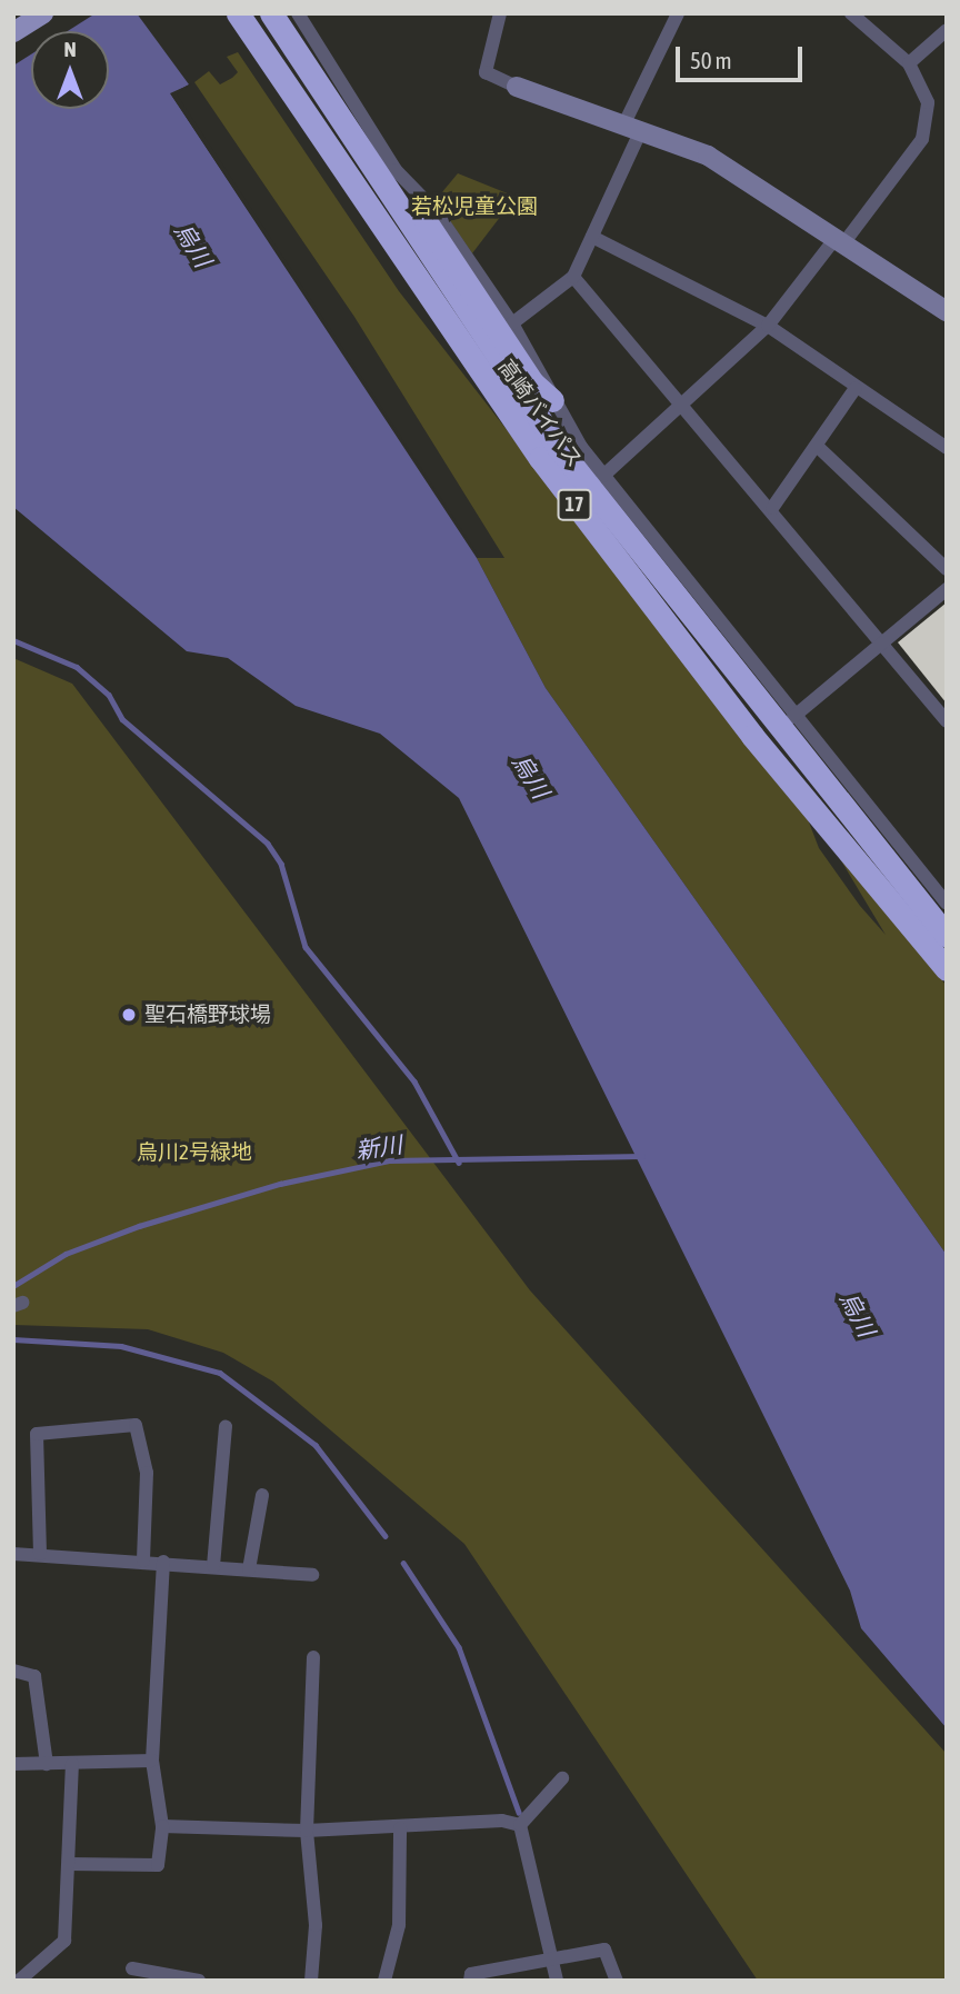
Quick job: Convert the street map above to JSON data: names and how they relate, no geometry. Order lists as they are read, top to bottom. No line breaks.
{"streets":{"highway":["高崎バイパス","17"]},"water":["烏川","新川"],"parks":["若松児童公園","烏川2号緑地"],"places":["聖石橋野球場"],"scale_bar":"50 m","north":"top"}
